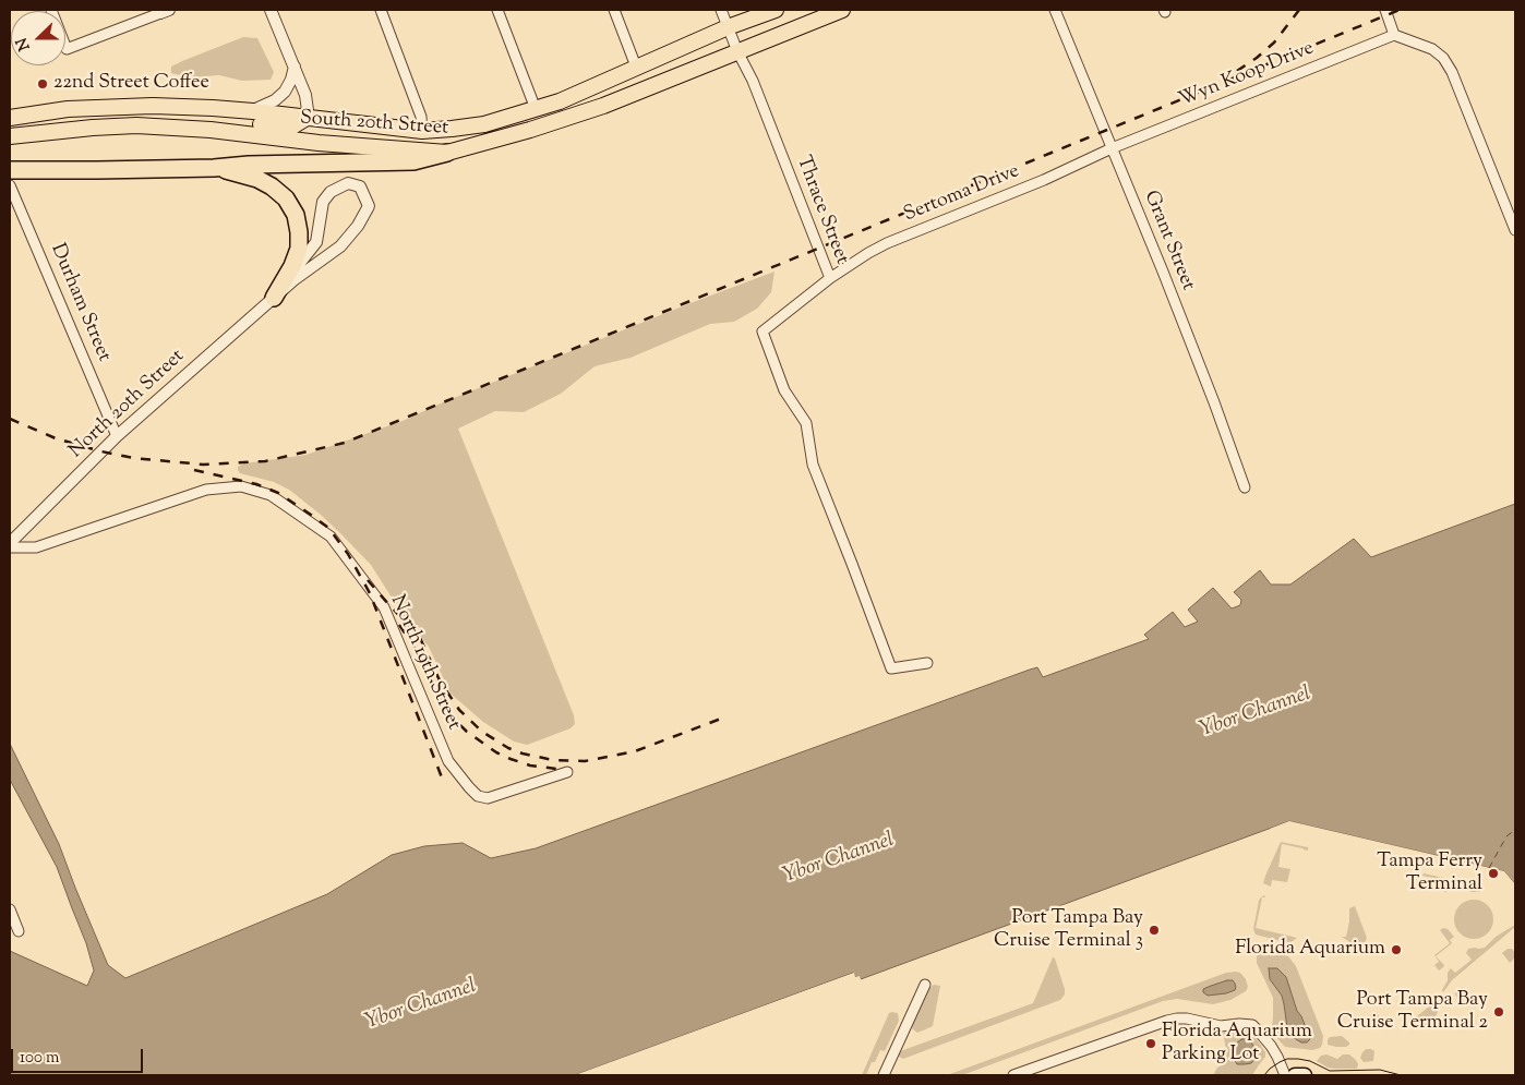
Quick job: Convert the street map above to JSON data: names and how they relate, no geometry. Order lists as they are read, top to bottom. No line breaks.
{"streets":{"main road":["South 20th Street"],"street":["Wyn Koop Drive","Sertoma Drive","Thrace Street","Grant Street","Durham Street","North 20th Street","North 19th Street"]},"crossings":[["Wyn Koop Drive","Sertoma Drive"],["Wyn Koop Drive","Grant Street"],["South 20th Street","Thrace Street"],["Sertoma Drive","Thrace Street"],["Sertoma Drive","Grant Street"],["Durham Street","North 20th Street"]],"water":["Ybor Channel"],"places":["22nd Street Coffee","Tampa Ferry Terminal","Port Tampa Bay Cruise Terminal 3","Florida Aquarium","Port Tampa Bay Cruise Terminal 2","Florida Aquarium Parking Lot"],"scale_bar":"100 m","north":"left"}
